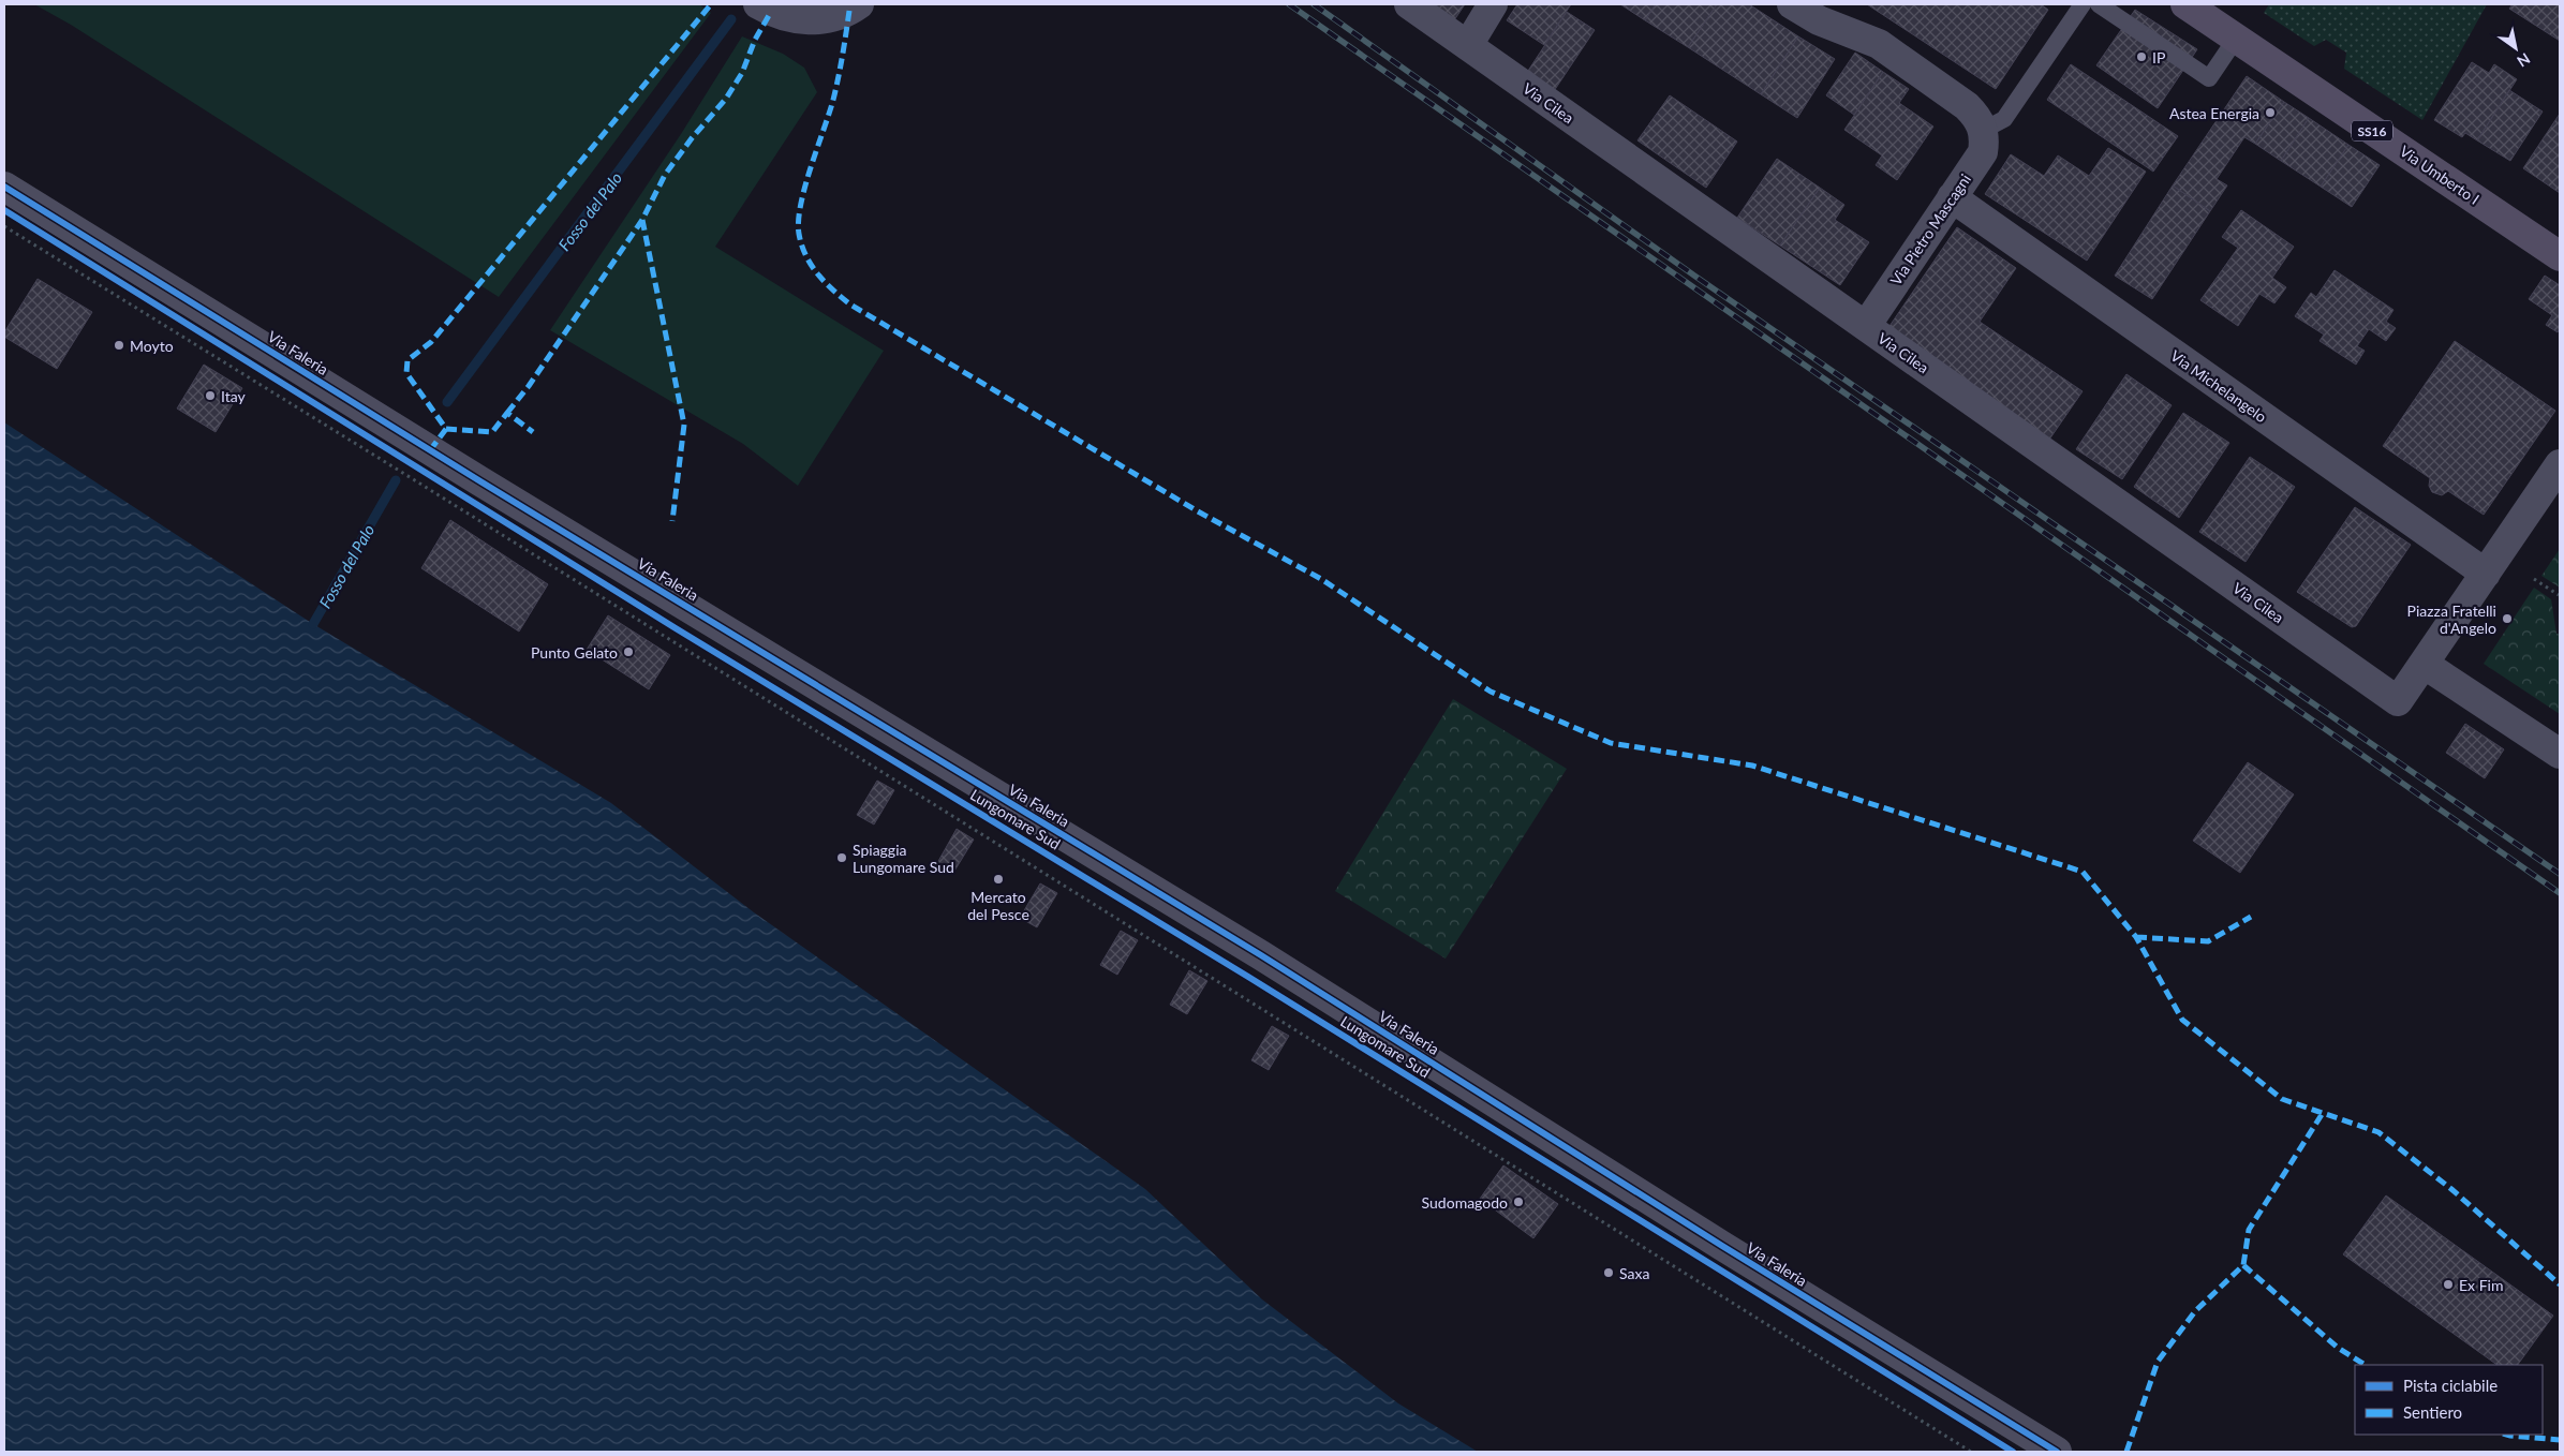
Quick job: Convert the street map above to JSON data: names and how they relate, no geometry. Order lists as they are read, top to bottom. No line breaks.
{"streets":{"main road":["SS16","Via Umberto I"],"street":["Via Cilea","Via Pietro Mascagni","Via Faleria","Via Michelangelo"],"cycle path":["Lungomare Sud"]},"crossings":[["Via Cilea","Via Pietro Mascagni"],["Via Pietro Mascagni","Via Michelangelo"]],"water":["Fosso del Palo"],"places":["IP","Astea Energia","Moyto","Itay","Piazza Fratelli d'Angelo","Punto Gelato","Spiaggia Lungomare Sud","Mercato del Pesce","Sudomagodo","Saxa","Ex Fim"],"legend":["Pista ciclabile","Sentiero"],"north":"bottom right"}
